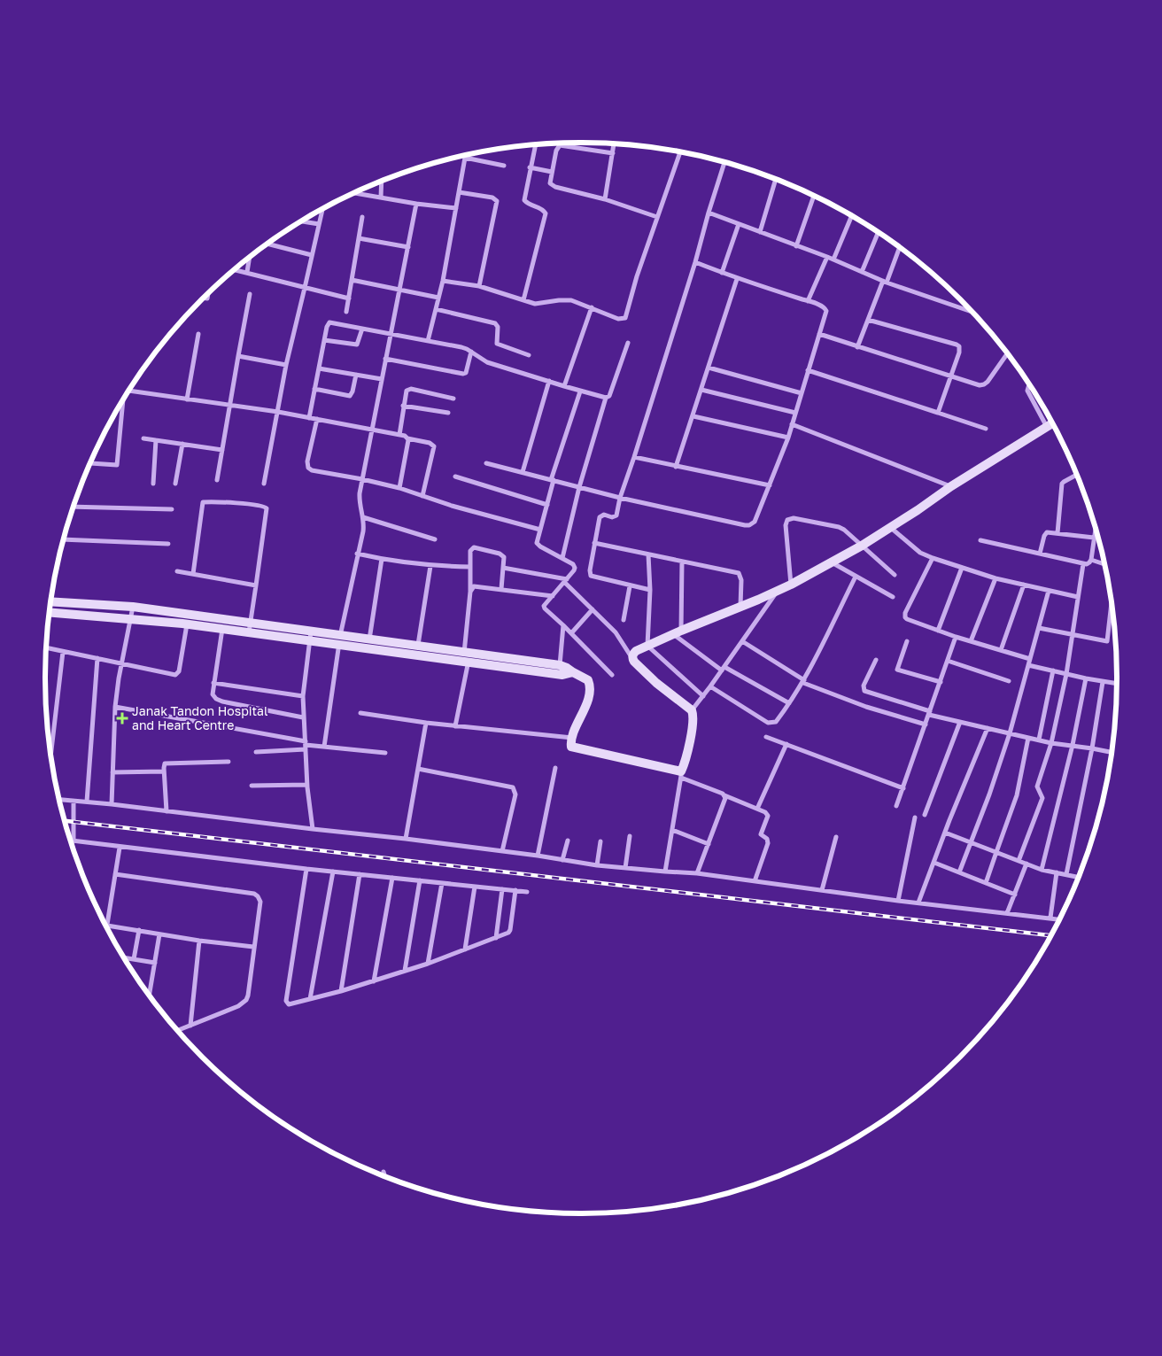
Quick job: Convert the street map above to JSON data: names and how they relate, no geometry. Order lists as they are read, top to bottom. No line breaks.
{"places":{"health":["Janak Tandon Hospital and Heart Centre"]}}
